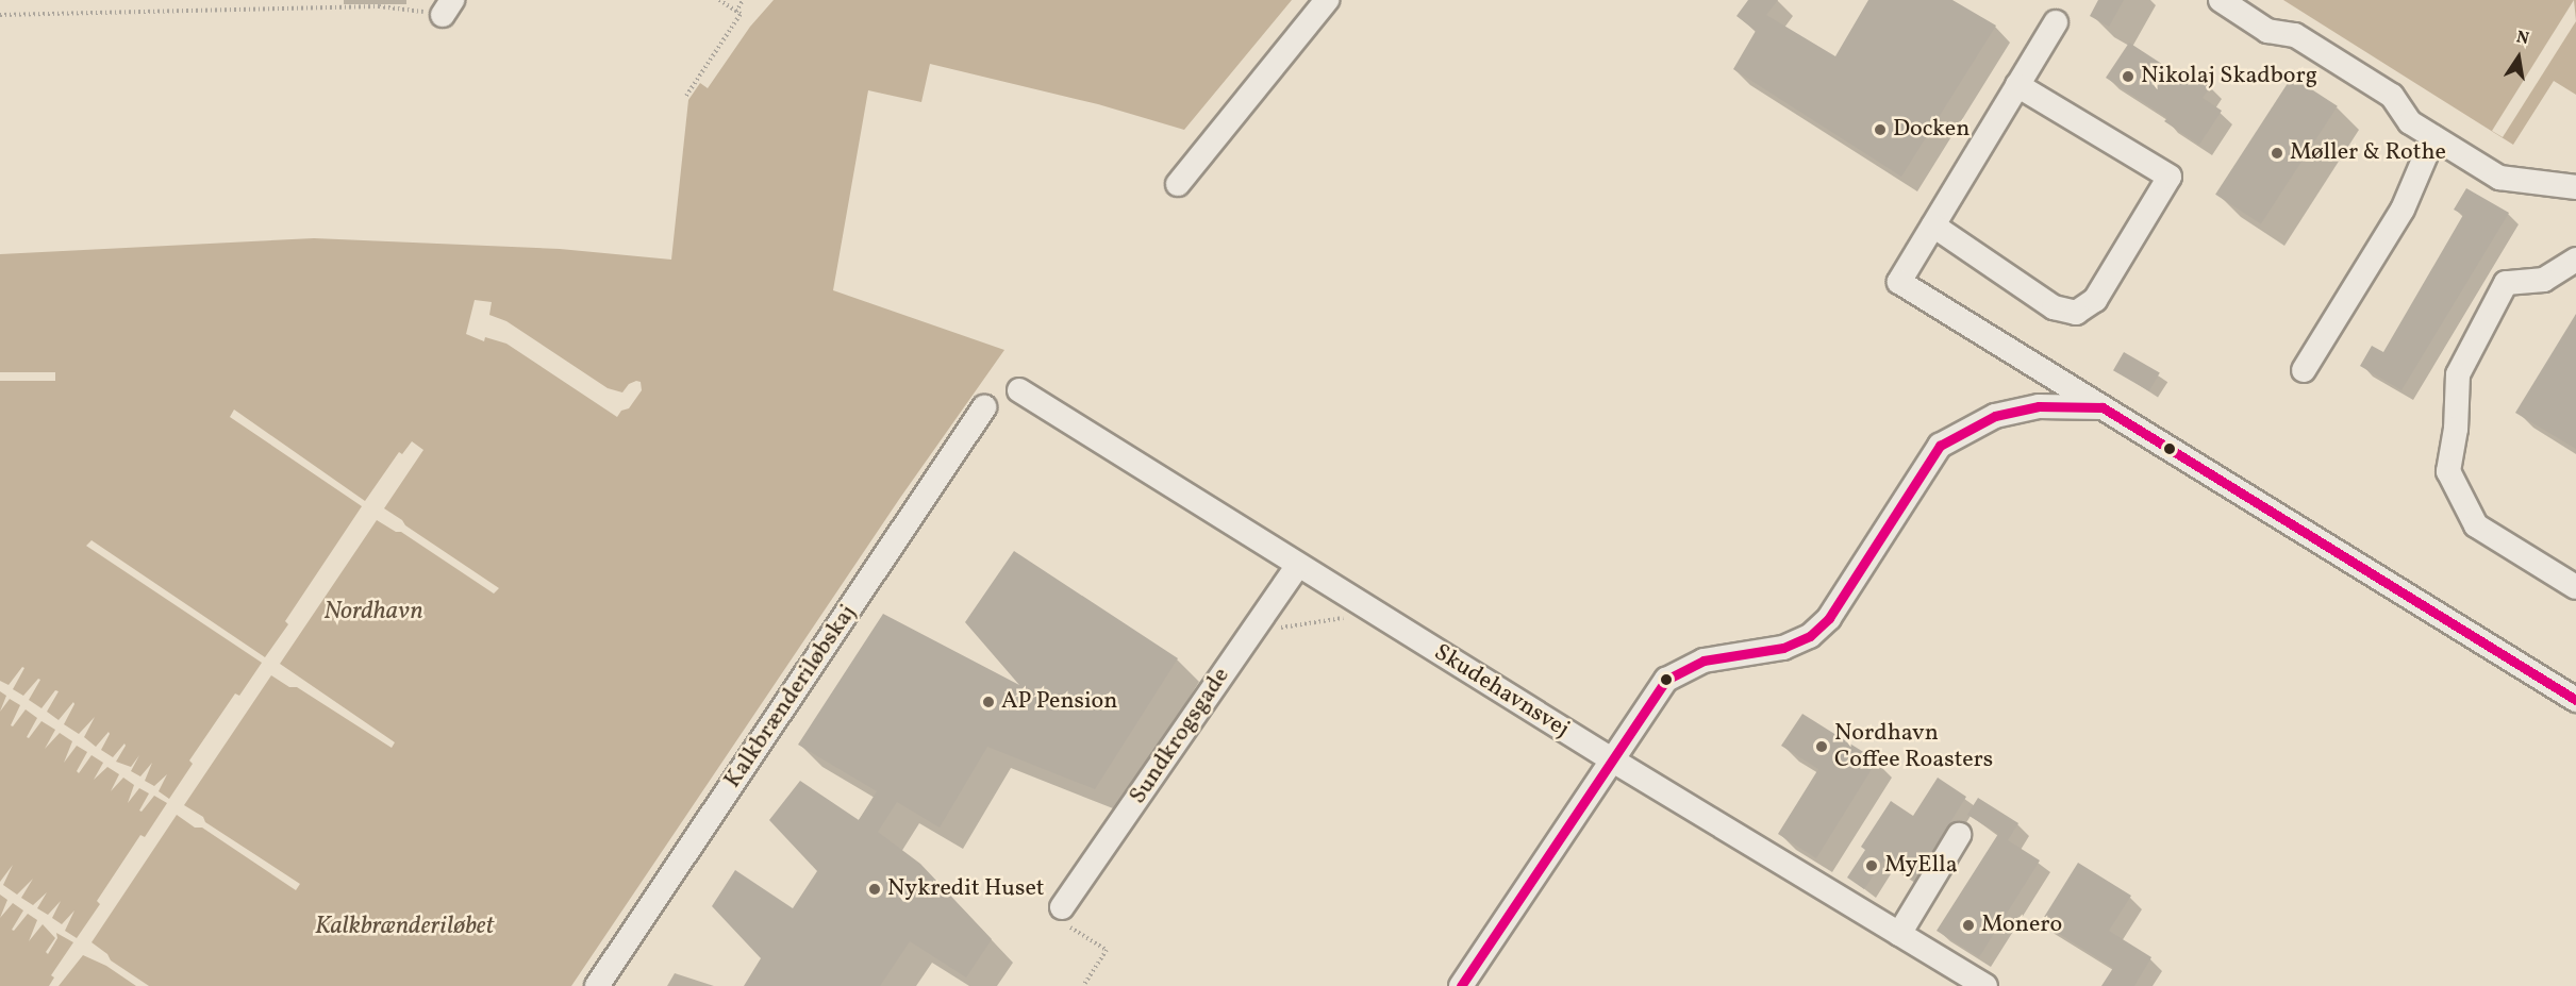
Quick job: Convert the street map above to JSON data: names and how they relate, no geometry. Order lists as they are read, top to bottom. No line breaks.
{"streets":{"street":["Skudehavnsvej","Kalkbrænderiløbskaj","Sundkrogsgade"]},"crossings":[["Skudehavnsvej","Sundkrogsgade"]],"water":["Nordhavn","Kalkbrænderiløbet"],"places":["Nikolaj Skadborg","Docken","Møller & Rothe","AP Pension","Nordhavn Coffee Roasters","MyElla","Nykredit Huset","Monero"],"north":"top"}
